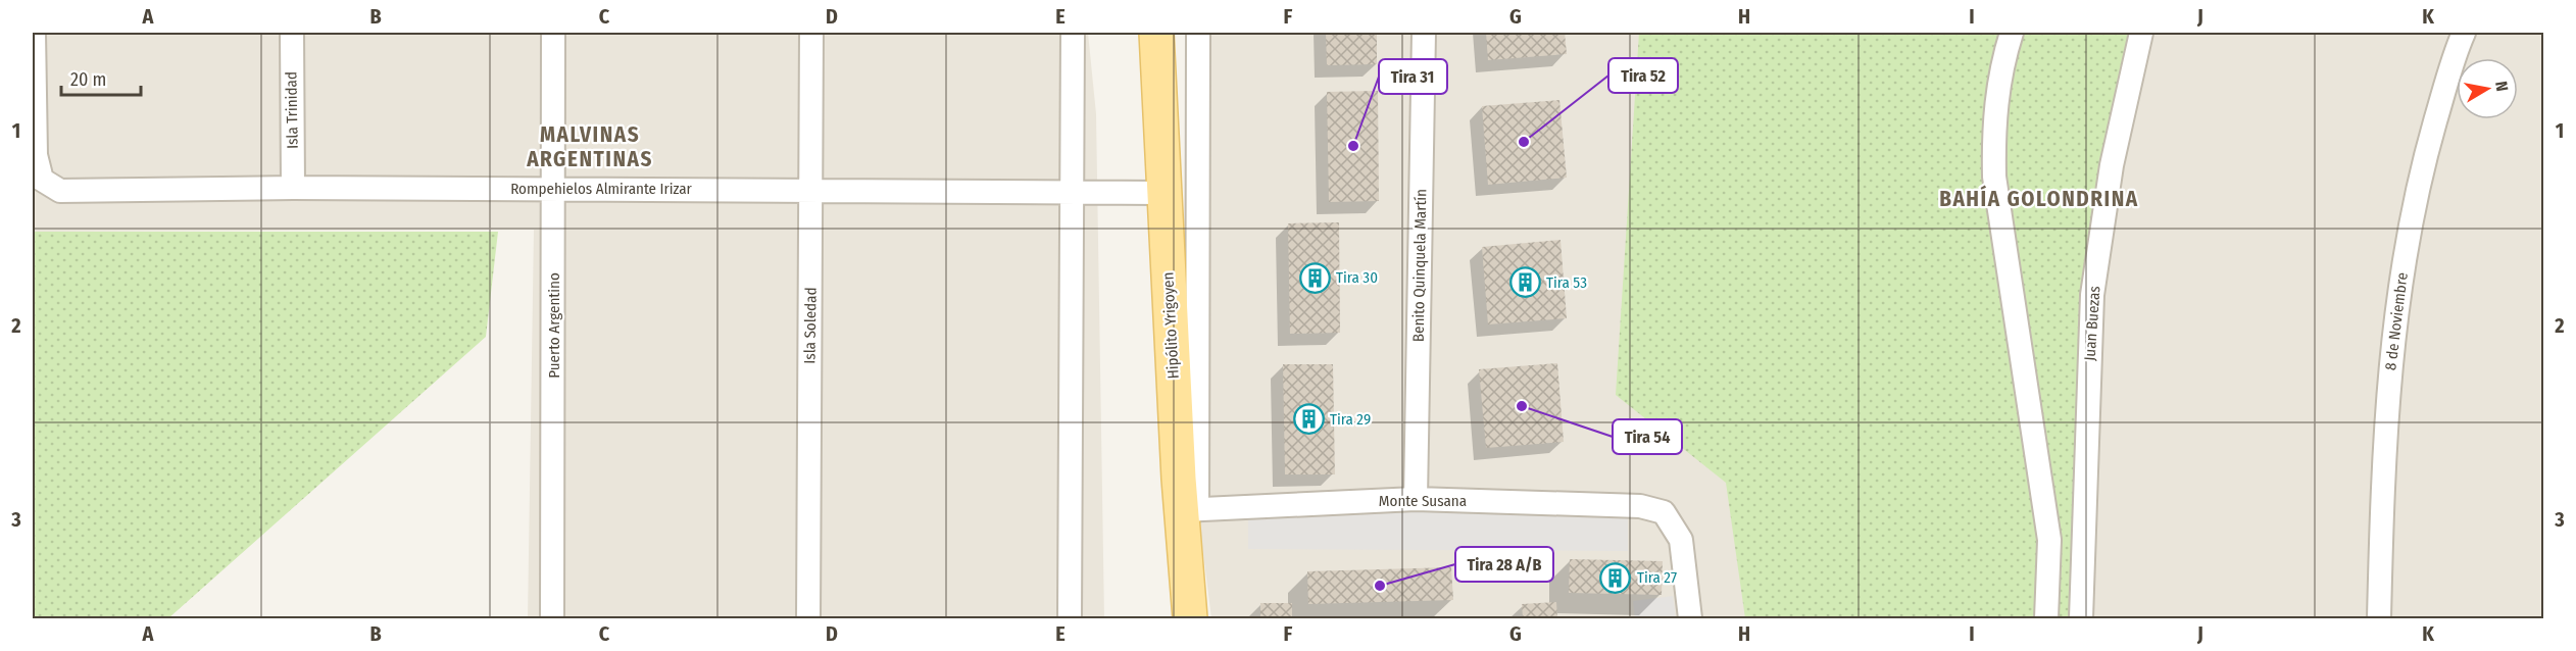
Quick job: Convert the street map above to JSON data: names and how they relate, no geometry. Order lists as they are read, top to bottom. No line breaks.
{"streets":{"main road":["Hipólito Yrigoyen"],"street":["Isla Trinidad","Rompehielos Almirante Irizar","Benito Quinquela Martín","8 de Noviembre","Juan Buezas","Puerto Argentino","Isla Soledad","Monte Susana"]},"crossings":[["Isla Trinidad","Rompehielos Almirante Irizar"],["Rompehielos Almirante Irizar","Puerto Argentino"],["Rompehielos Almirante Irizar","Isla Soledad"],["Rompehielos Almirante Irizar","Hipólito Yrigoyen"],["Benito Quinquela Martín","Monte Susana"],["Hipólito Yrigoyen","Monte Susana"]],"districts":["MALVINAS ARGENTINAS","BAHÍA GOLONDRINA"],"places":{"other":["Tira 52","Tira 31","Tira 54","Tira 28 A/B"],"building":["Tira 30","Tira 53","Tira 29","Tira 27"]},"scale_bar":"20 m","north":"right","grid":{"columns":["A","B","C","D","E","F","G","H","I","J","K"],"rows":["1","2","3"]}}
